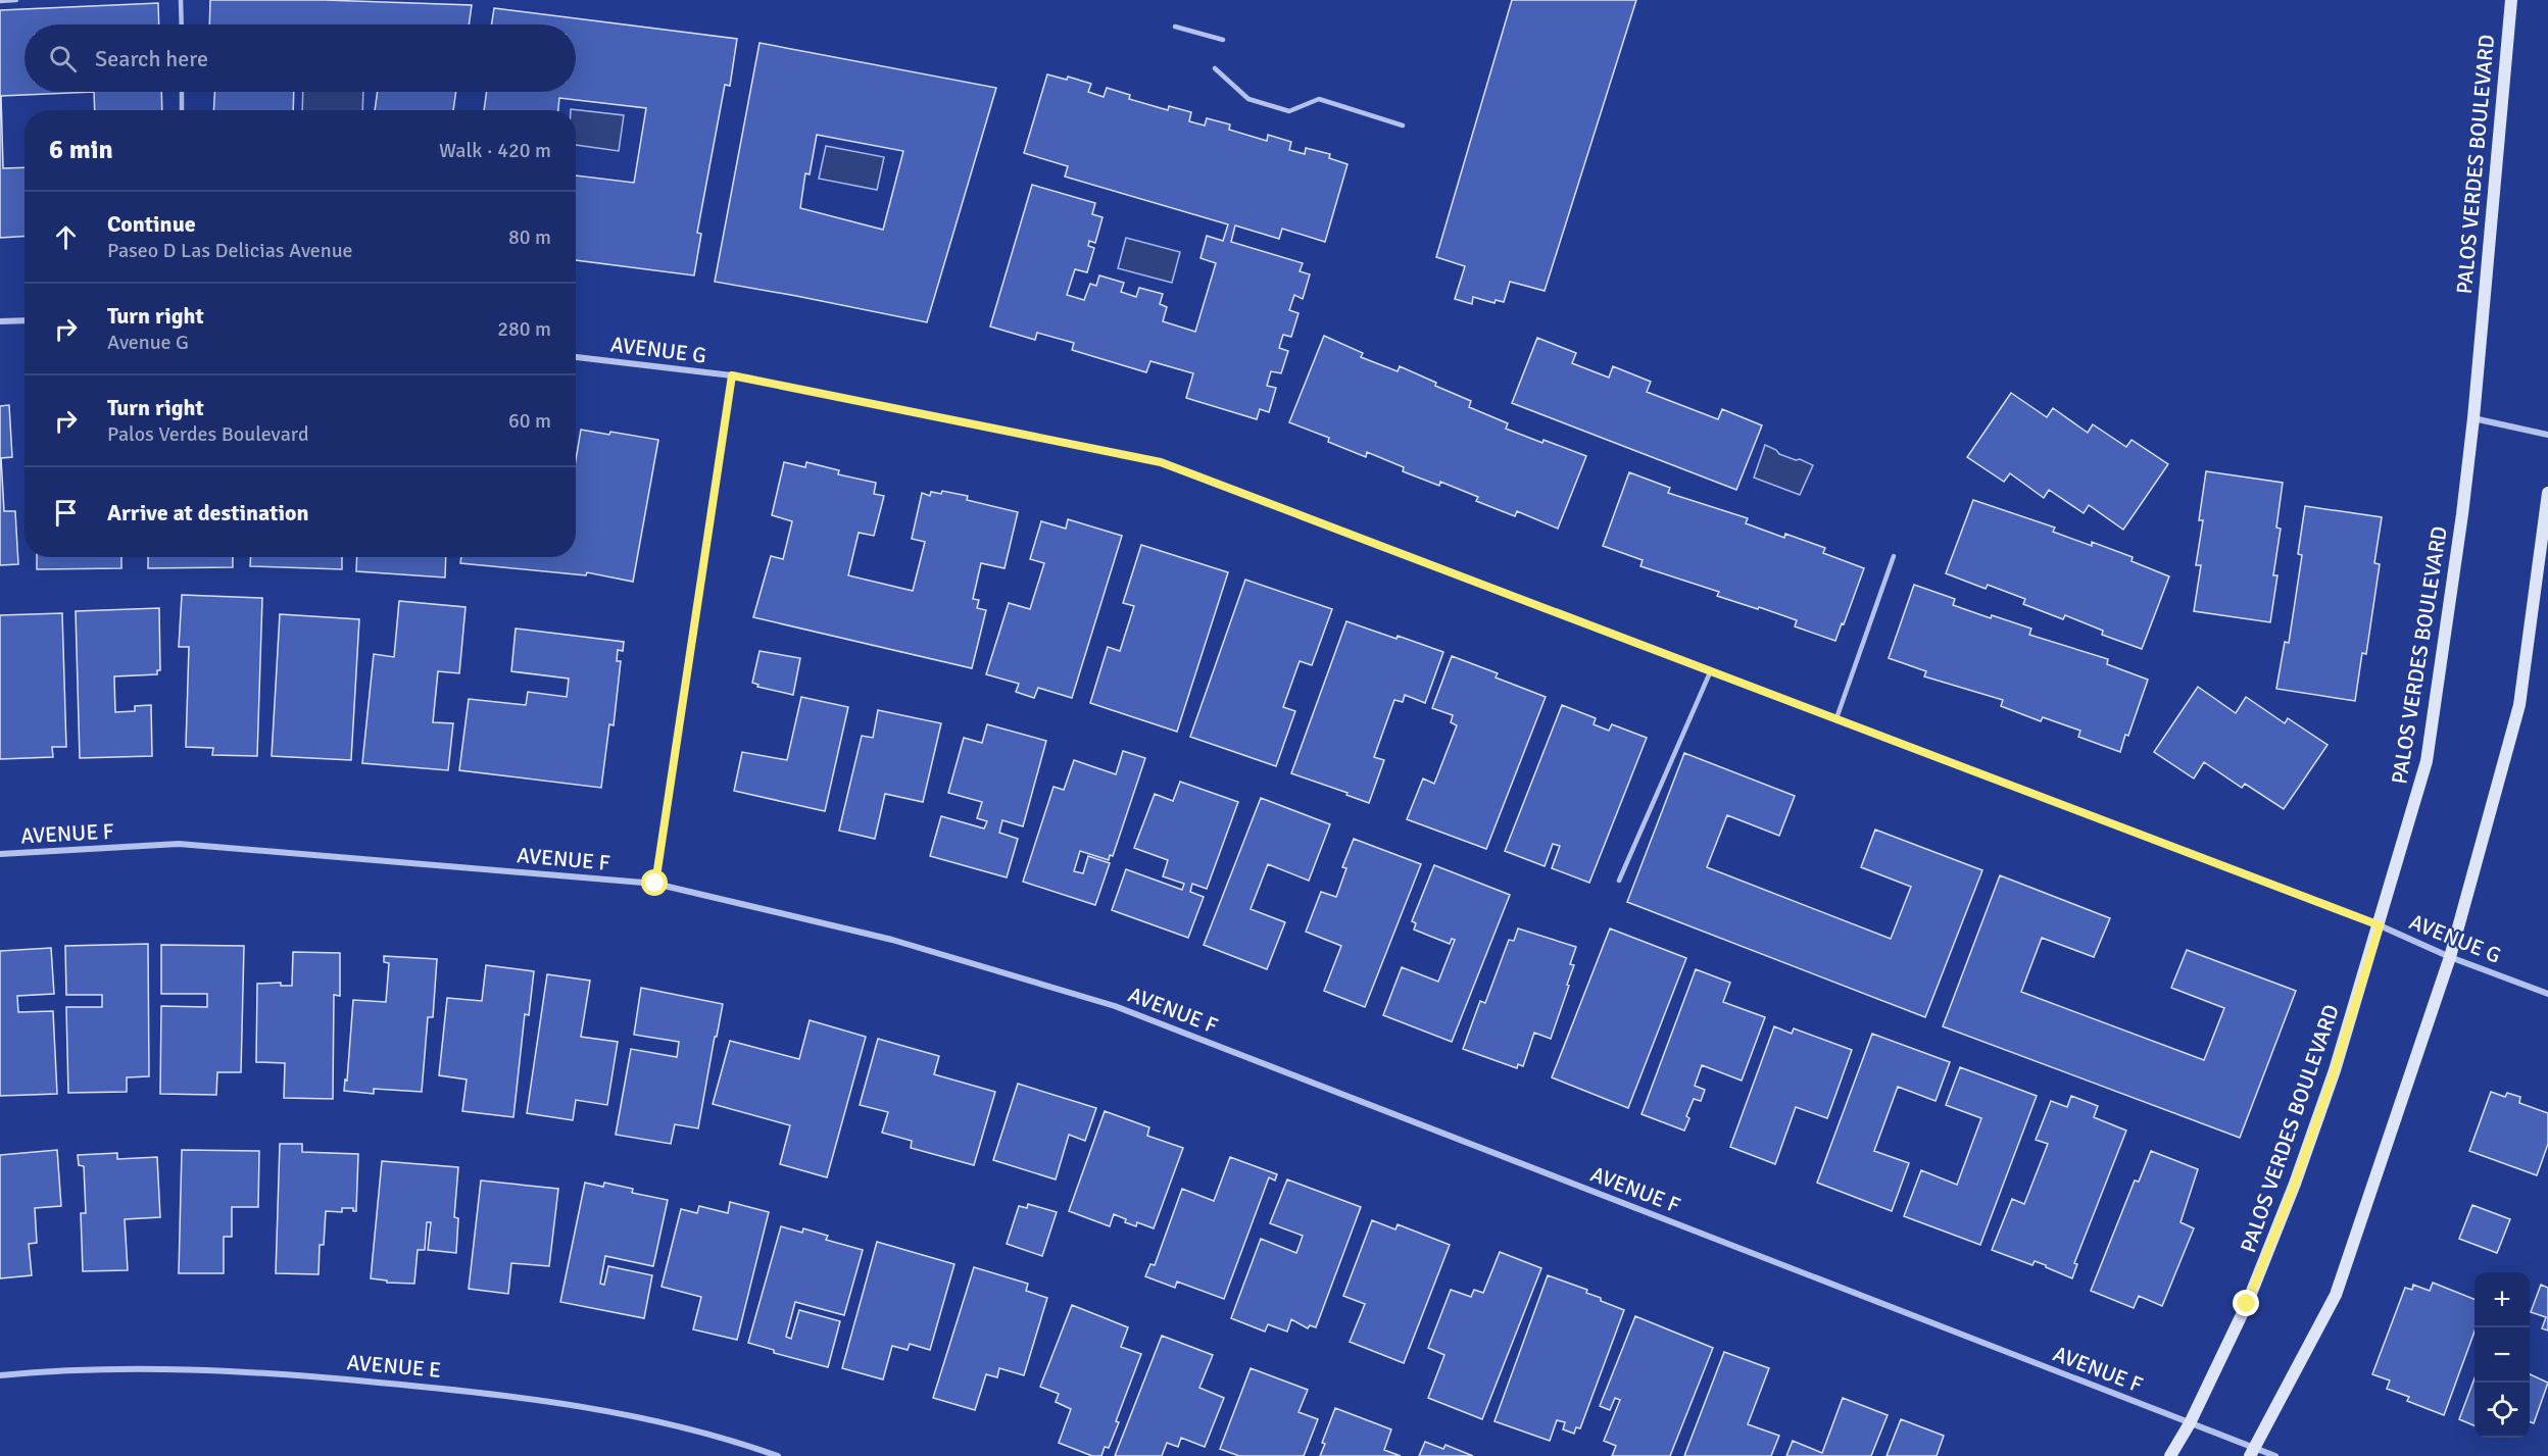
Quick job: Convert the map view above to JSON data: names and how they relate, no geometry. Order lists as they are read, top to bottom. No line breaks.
{"streets":{"main road":["PALOS VERDES BOULEVARD"],"street":["AVENUE G","AVENUE F","AVENUE E"]},"crossings":[["PALOS VERDES BOULEVARD","AVENUE G"],["PALOS VERDES BOULEVARD","AVENUE F"]],"page":{"search":"Search here","heading":["6 min","Walk · 420 m"],"list":[["Continue","Paseo D Las Delicias Avenue","80 m"],["Turn right","Avenue G","280 m"],["Turn right","Palos Verdes Boulevard","60 m"],"Arrive at destination"],"map_buttons":["+","−"]}}
